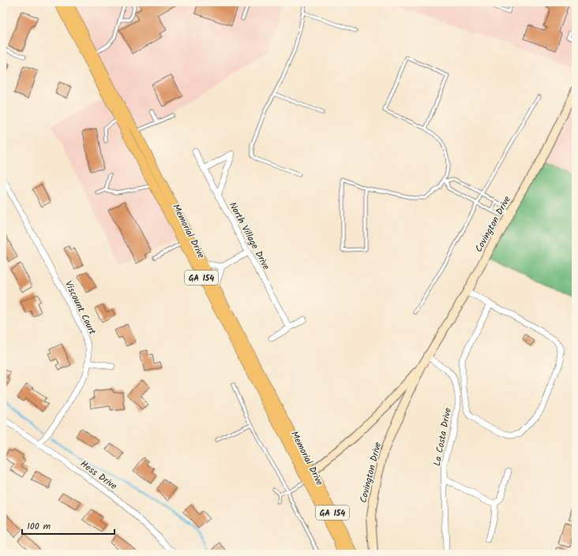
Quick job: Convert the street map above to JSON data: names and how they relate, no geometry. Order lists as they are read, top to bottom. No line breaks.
{"streets":{"main road":["Memorial Drive","GA 154"],"street":["Covington Drive","North Village Drive","Viscount Court","La Costa Drive","Hess Drive"]},"crossings":[["Covington Drive","Memorial Drive"],["Covington Drive","La Costa Drive"],["Viscount Court","Hess Drive"]],"scale_bar":"100 m"}
